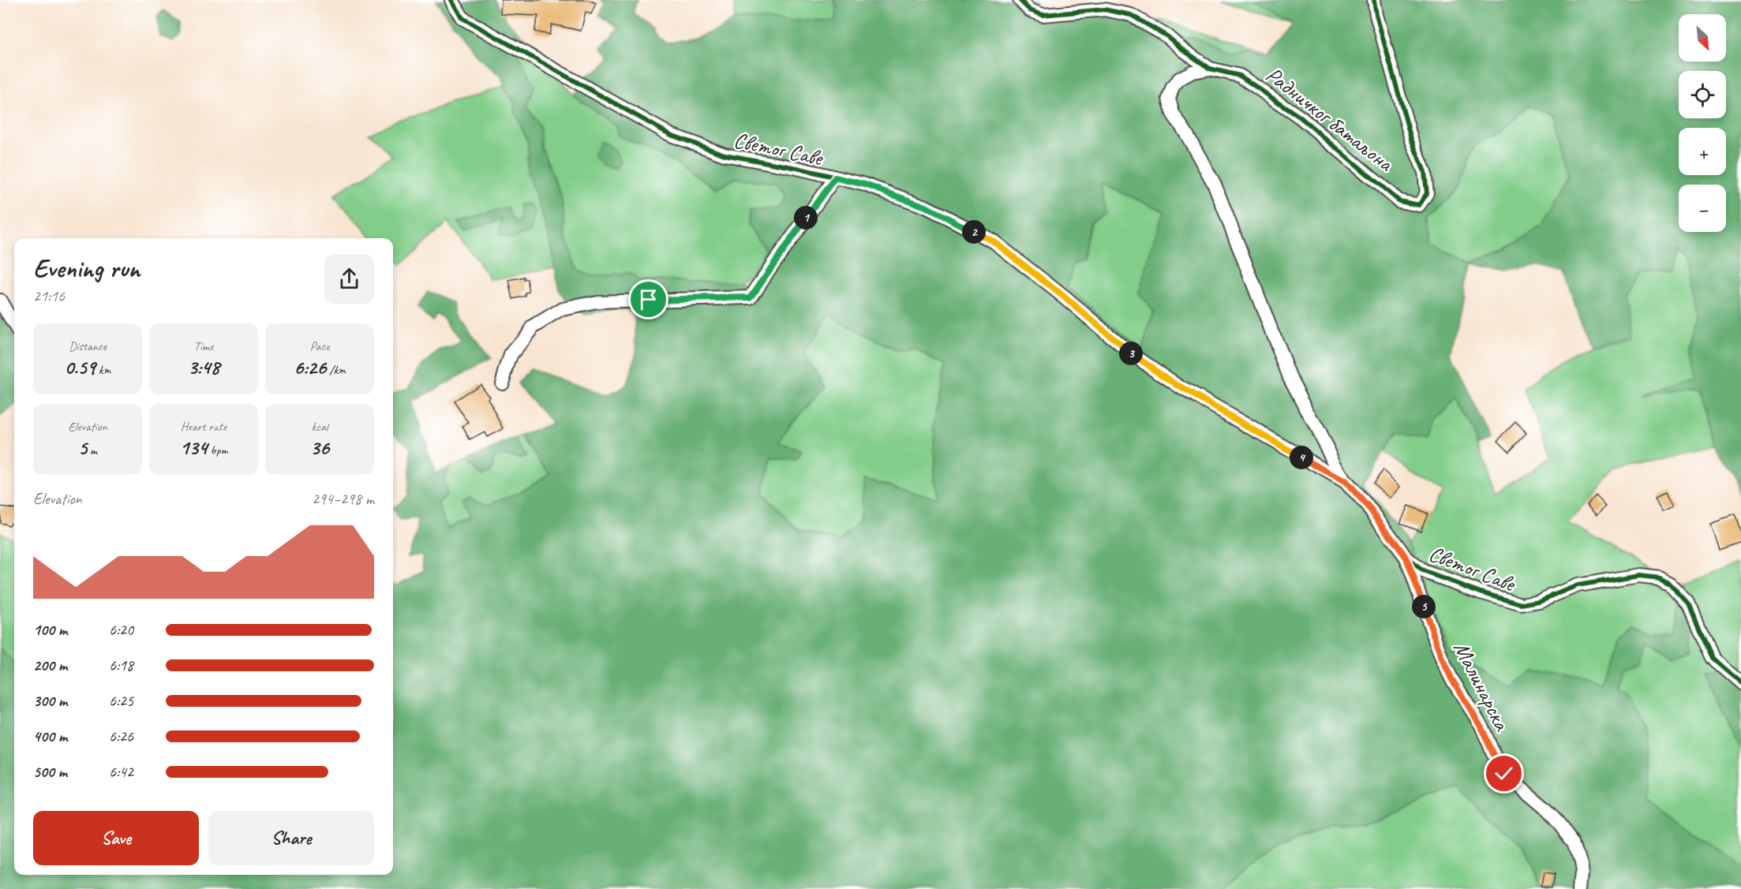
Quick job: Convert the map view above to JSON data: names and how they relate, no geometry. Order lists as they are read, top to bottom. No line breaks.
{"streets":{"street":["Радничког батаљона","Светог Саве","Малинарска"]},"crossings":[["Светог Саве","Малинарска"]],"north":"bottom right","page":{"map_buttons":["+","−"],"pins":["1","2","3","4","5"],"heading":["Evening run","21:16"],"stats":[["Distance","0.59 km"],["Time","3:48"],["Pace","6:26 /km"],["Elevation","5 m"],["Heart rate","134 bpm"],["kcal","36"]],"chart":["Elevation","294–298 m"],"list":[{"name":"100 m","note":"6:20"},{"name":"200 m","note":"6:18"},{"name":"300 m","note":"6:25"},{"name":"400 m","note":"6:26"},{"name":"500 m","note":"6:42"}],"buttons":["Save","Share"]}}
